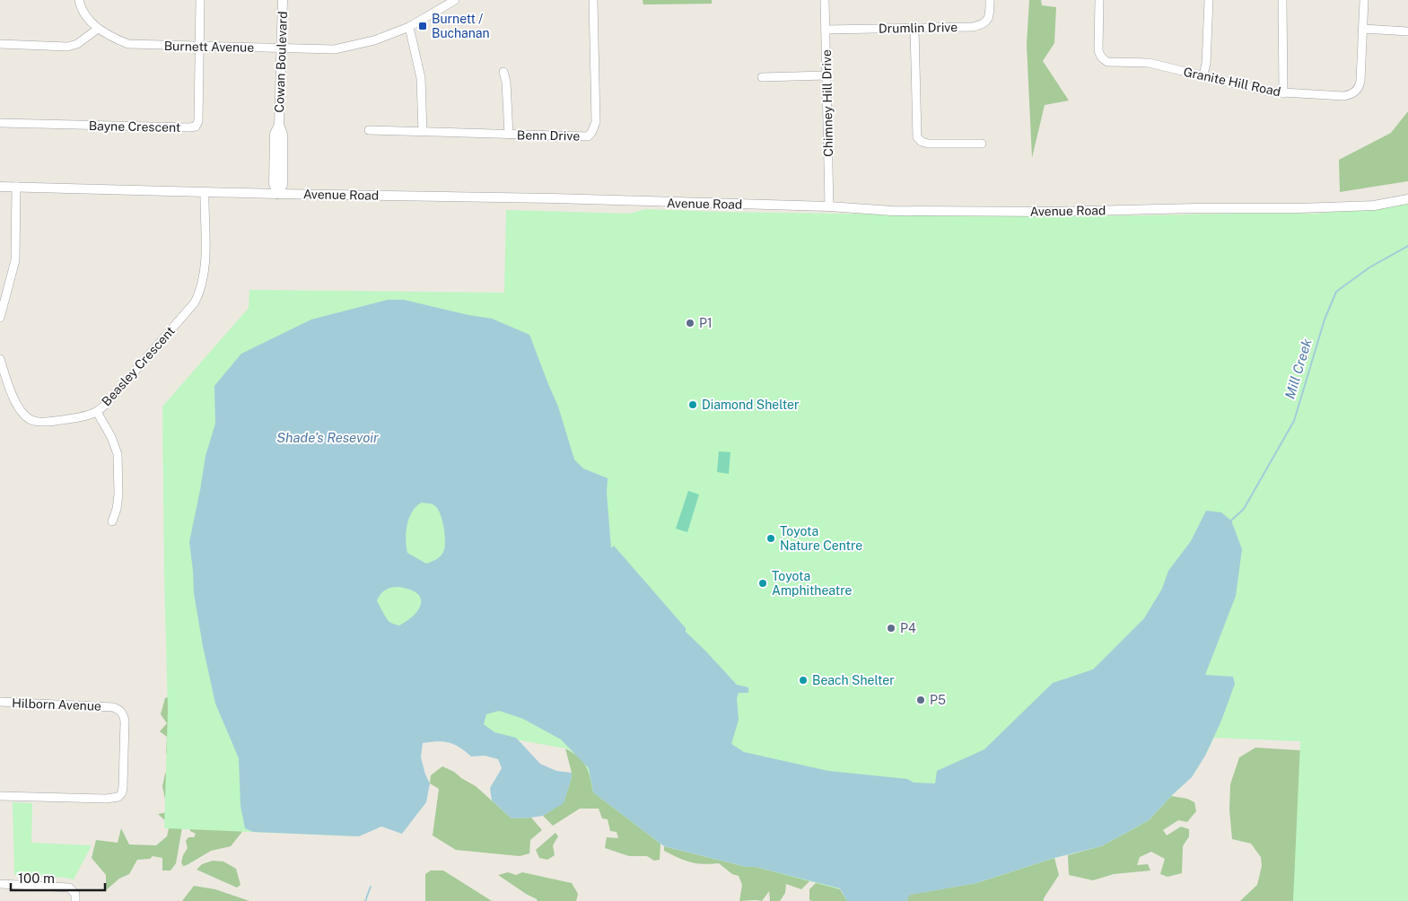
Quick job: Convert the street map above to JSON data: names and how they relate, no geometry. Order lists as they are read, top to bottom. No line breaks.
{"streets":{"street":["Drumlin Drive","Burnett Avenue","Cowan Boulevard","Granite Hill Road","Chimney Hill Drive","Bayne Crescent","Benn Drive","Avenue Road","Beasley Crescent","Hilborn Avenue"]},"crossings":[["Drumlin Drive","Chimney Hill Drive"],["Burnett Avenue","Cowan Boulevard"],["Burnett Avenue","Bayne Crescent"],["Cowan Boulevard","Avenue Road"],["Chimney Hill Drive","Avenue Road"],["Avenue Road","Beasley Crescent"]],"water":["Mill Creek","Shade’s Resevoir"],"places":{"transit":["Burnett / Buchanan"],"other":["P1","Diamond Shelter","Toyota Nature Centre","Toyota Amphitheatre","P4","Beach Shelter","P5"]},"scale_bar":"100 m"}
